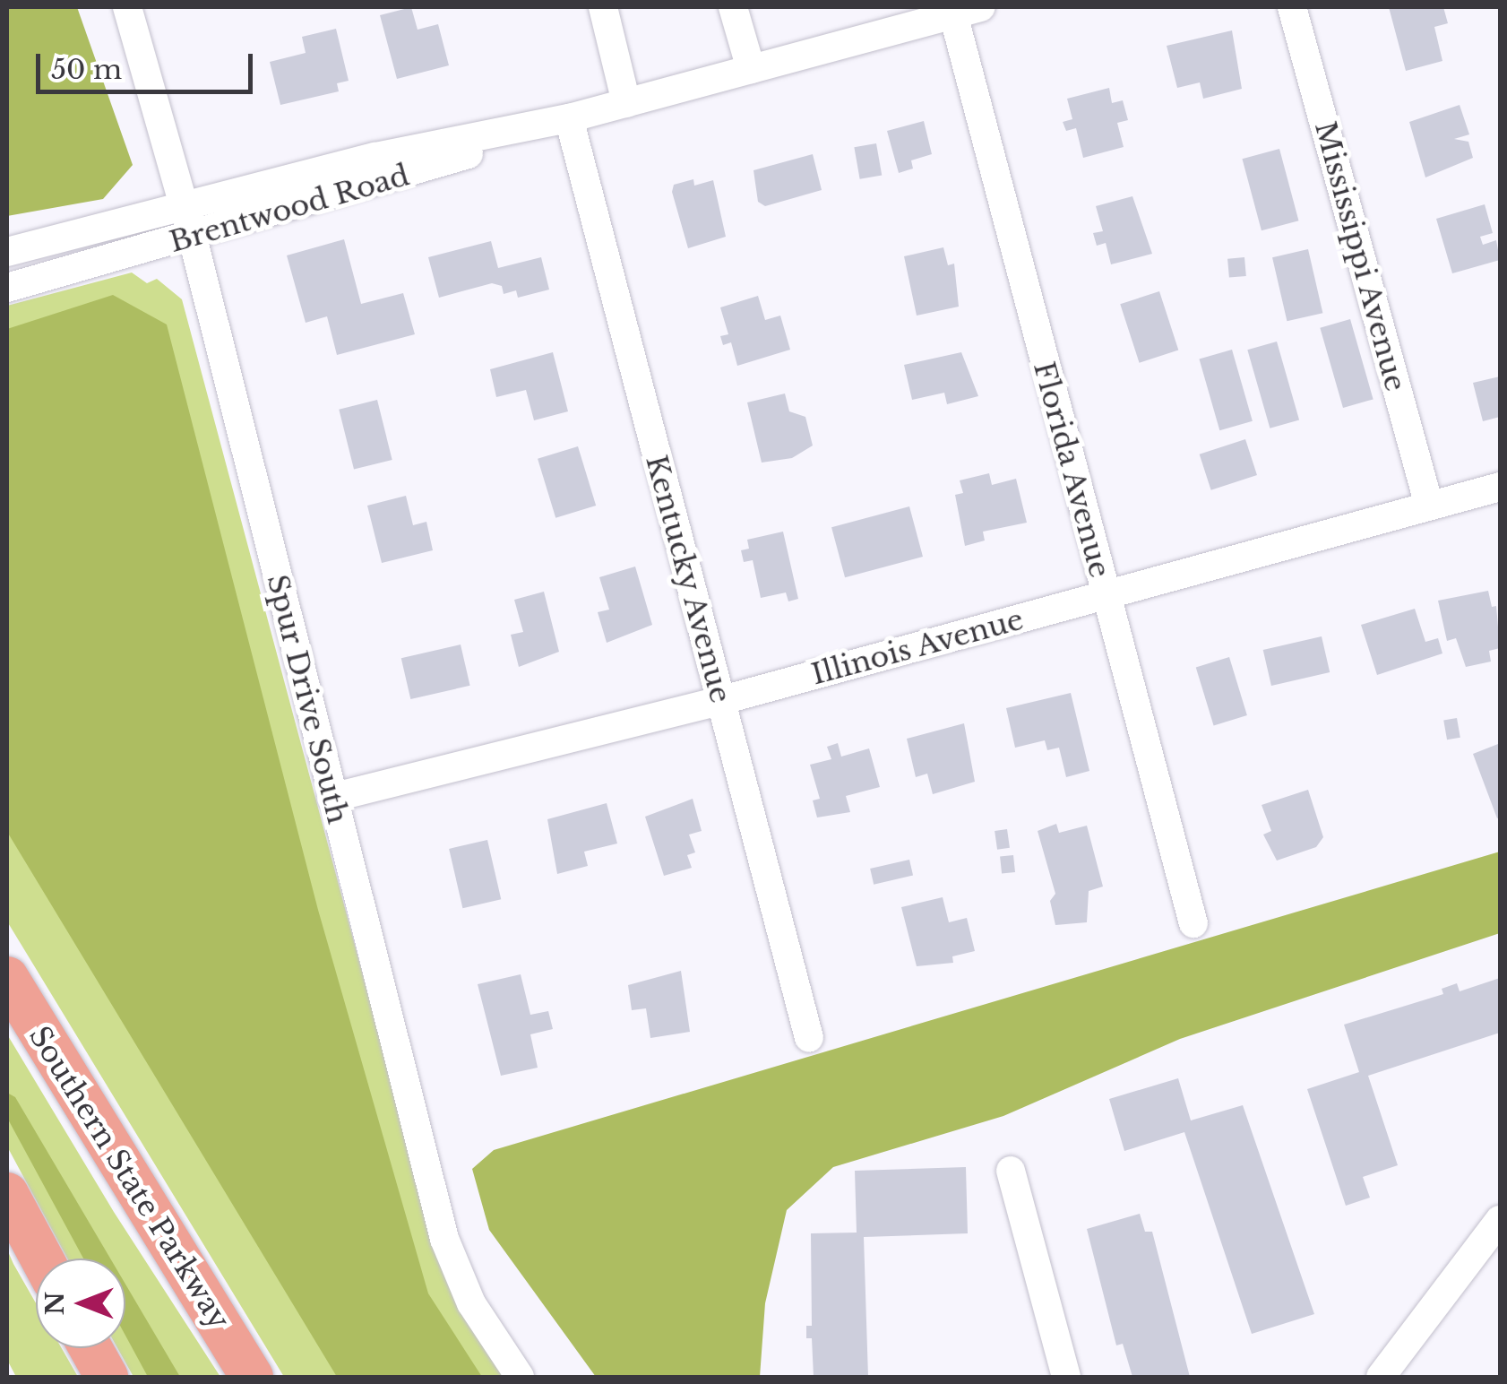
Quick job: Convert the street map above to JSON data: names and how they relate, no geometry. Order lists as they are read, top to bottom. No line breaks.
{"streets":{"highway":["Southern State Parkway"],"street":["Brentwood Road","Mississippi Avenue","Florida Avenue","Kentucky Avenue","Illinois Avenue","Spur Drive South"]},"crossings":[["Brentwood Road","Florida Avenue"],["Brentwood Road","Kentucky Avenue"],["Brentwood Road","Spur Drive South"],["Mississippi Avenue","Illinois Avenue"],["Florida Avenue","Illinois Avenue"],["Kentucky Avenue","Illinois Avenue"],["Illinois Avenue","Spur Drive South"]],"scale_bar":"50 m","north":"left"}
